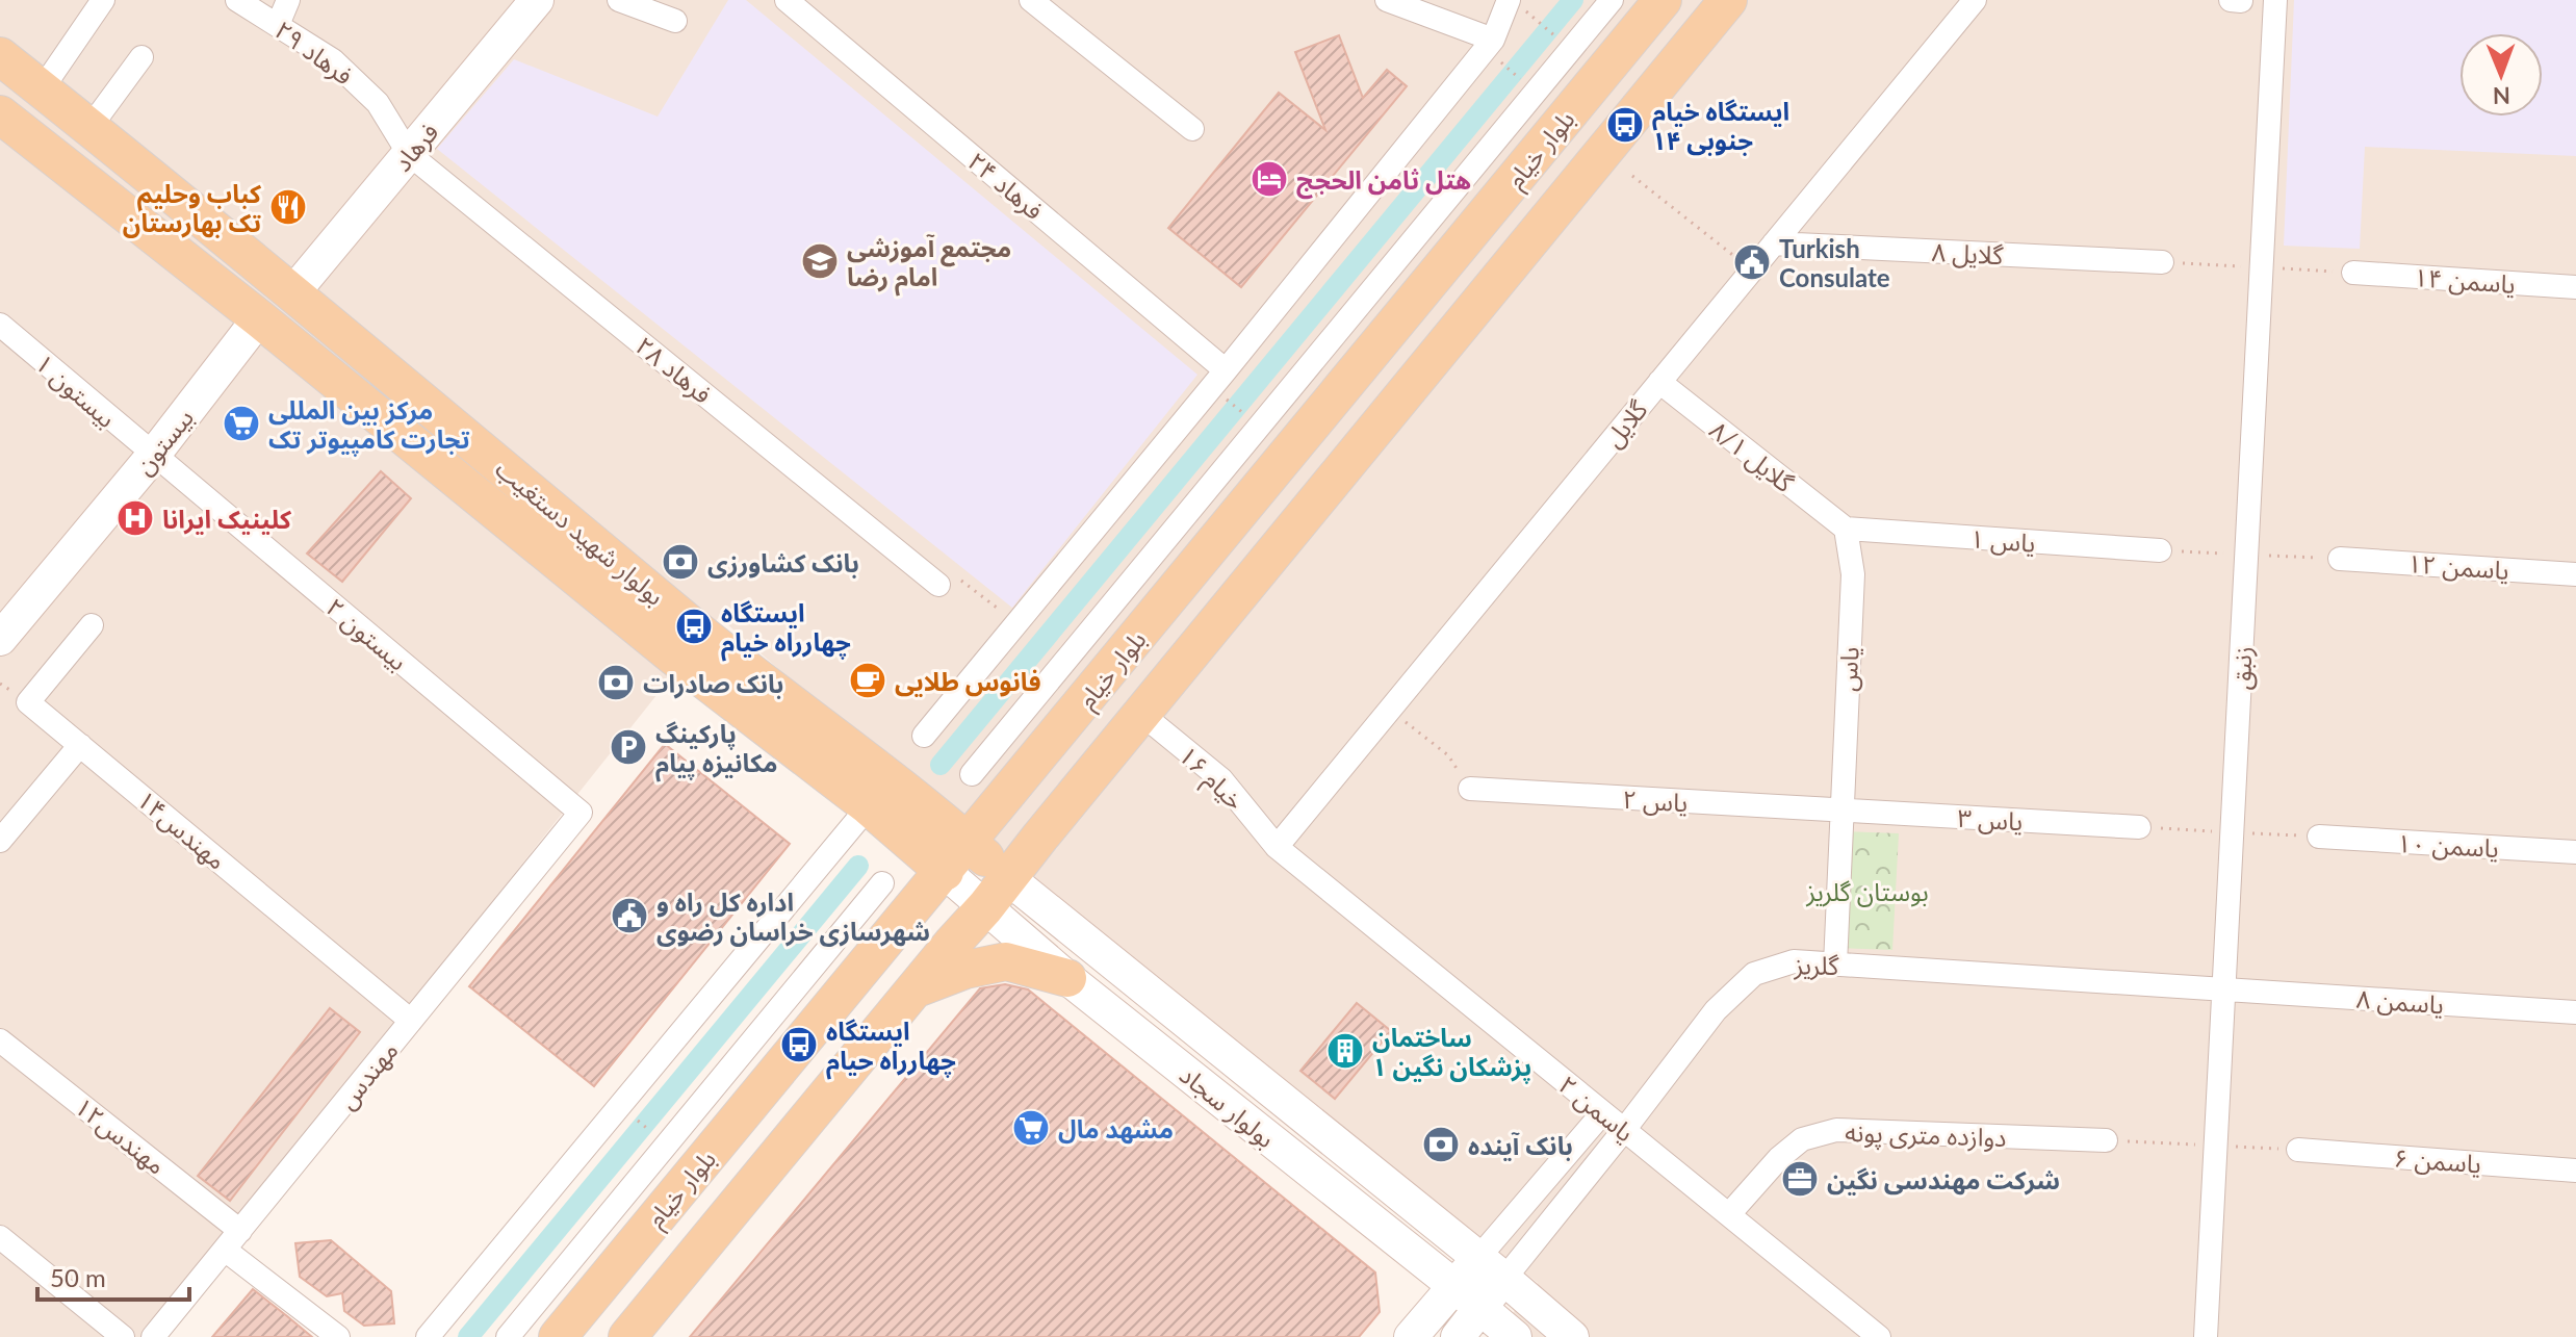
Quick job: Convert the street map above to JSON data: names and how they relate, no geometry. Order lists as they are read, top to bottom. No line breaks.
{"streets":{"main road":["فرهاد","بلوار خیام","بیستون","بولوار شهید دستغیب","بولوار سجاد"],"street":["فرهاد ۲۹","فرهاد ۲۴","گلایل ۸","یاسمن ۱۴","فرهاد ۲۸","بیستون ۱","گلایل","گلایل ۸/۱","یاس ۱","یاسمن ۱۲","بیستون ۲","زنبق","یاس","خیام ۱۶","یاس ۲","یاس ۳","مهندس۱۴","یاسمن ۱۰","گلریز","یاسمن ۸","مهندس","یاسمن ۲","دوازده متری پونه","مهندس۱۲","یاسمن ۶"]},"crossings":[["فرهاد ۲۹","فرهاد"],["فرهاد ۲۹","فرهاد ۲۸"],["فرهاد","فرهاد ۲۸"],["فرهاد","بولوار شهید دستغیب"],["بلوار خیام","بولوار شهید دستغیب"],["بلوار خیام","خیام ۱۶"],["بلوار خیام","بولوار سجاد"],["گلایل ۸","گلایل"],["بیستون ۱","بیستون"],["بیستون ۱","بیستون ۲"],["گلایل","گلایل ۸/۱"],["گلایل","خیام ۱۶"],["گلایل","یاسمن ۲"],["بیستون","بولوار شهید دستغیب"],["بیستون","بیستون ۲"],["گلایل ۸/۱","یاس ۱"],["گلایل ۸/۱","یاس"],["بولوار شهید دستغیب","بولوار سجاد"],["یاس ۱","یاس"],["بیستون ۲","مهندس"],["زنبق","گلریز"],["زنبق","یاسمن ۸"],["یاس","یاس ۲"],["یاس","یاس ۳"],["یاس","گلریز"],["خیام ۱۶","یاسمن ۲"],["یاس ۲","یاس ۳"],["مهندس۱۴","مهندس"],["گلریز","یاسمن ۸"],["گلریز","بولوار سجاد"],["گلریز","یاسمن ۲"],["مهندس","مهندس۱۲"],["یاسمن ۲","دوازده متری پونه"]],"parks":["بوستان گلریز"],"places":{"bus stop":["ایستگاه خیام جنوبی ۱۴","ایستگاه چهارراه خیام","ایستگاه چهارراه حیام"],"hotel":["هتل ثامن الحجج"],"restaurant":["کباب وحلیم تک بهارستان"],"school or university":["مجتمع آموزشی امام رضا"],"public building":["Turkish Consulate","اداره کل راه و شهرسازی خراسان رضوی"],"supermarket":["مرکز بین المللی تجارت کامپیوتر تک","مشهد مال"],"hospital":["کلینیک ایرانا"],"bank":["بانک کشاورزی","بانک صادرات","بانک آینده"],"cafe":["فانوس طلایی"],"parking":["پارکینگ مکانیزه پیام"],"building":["ساختمان پزشکان نگین ۱"],"office":["شرکت مهندسی نگین"]},"scale_bar":"50 m","north":"bottom"}
